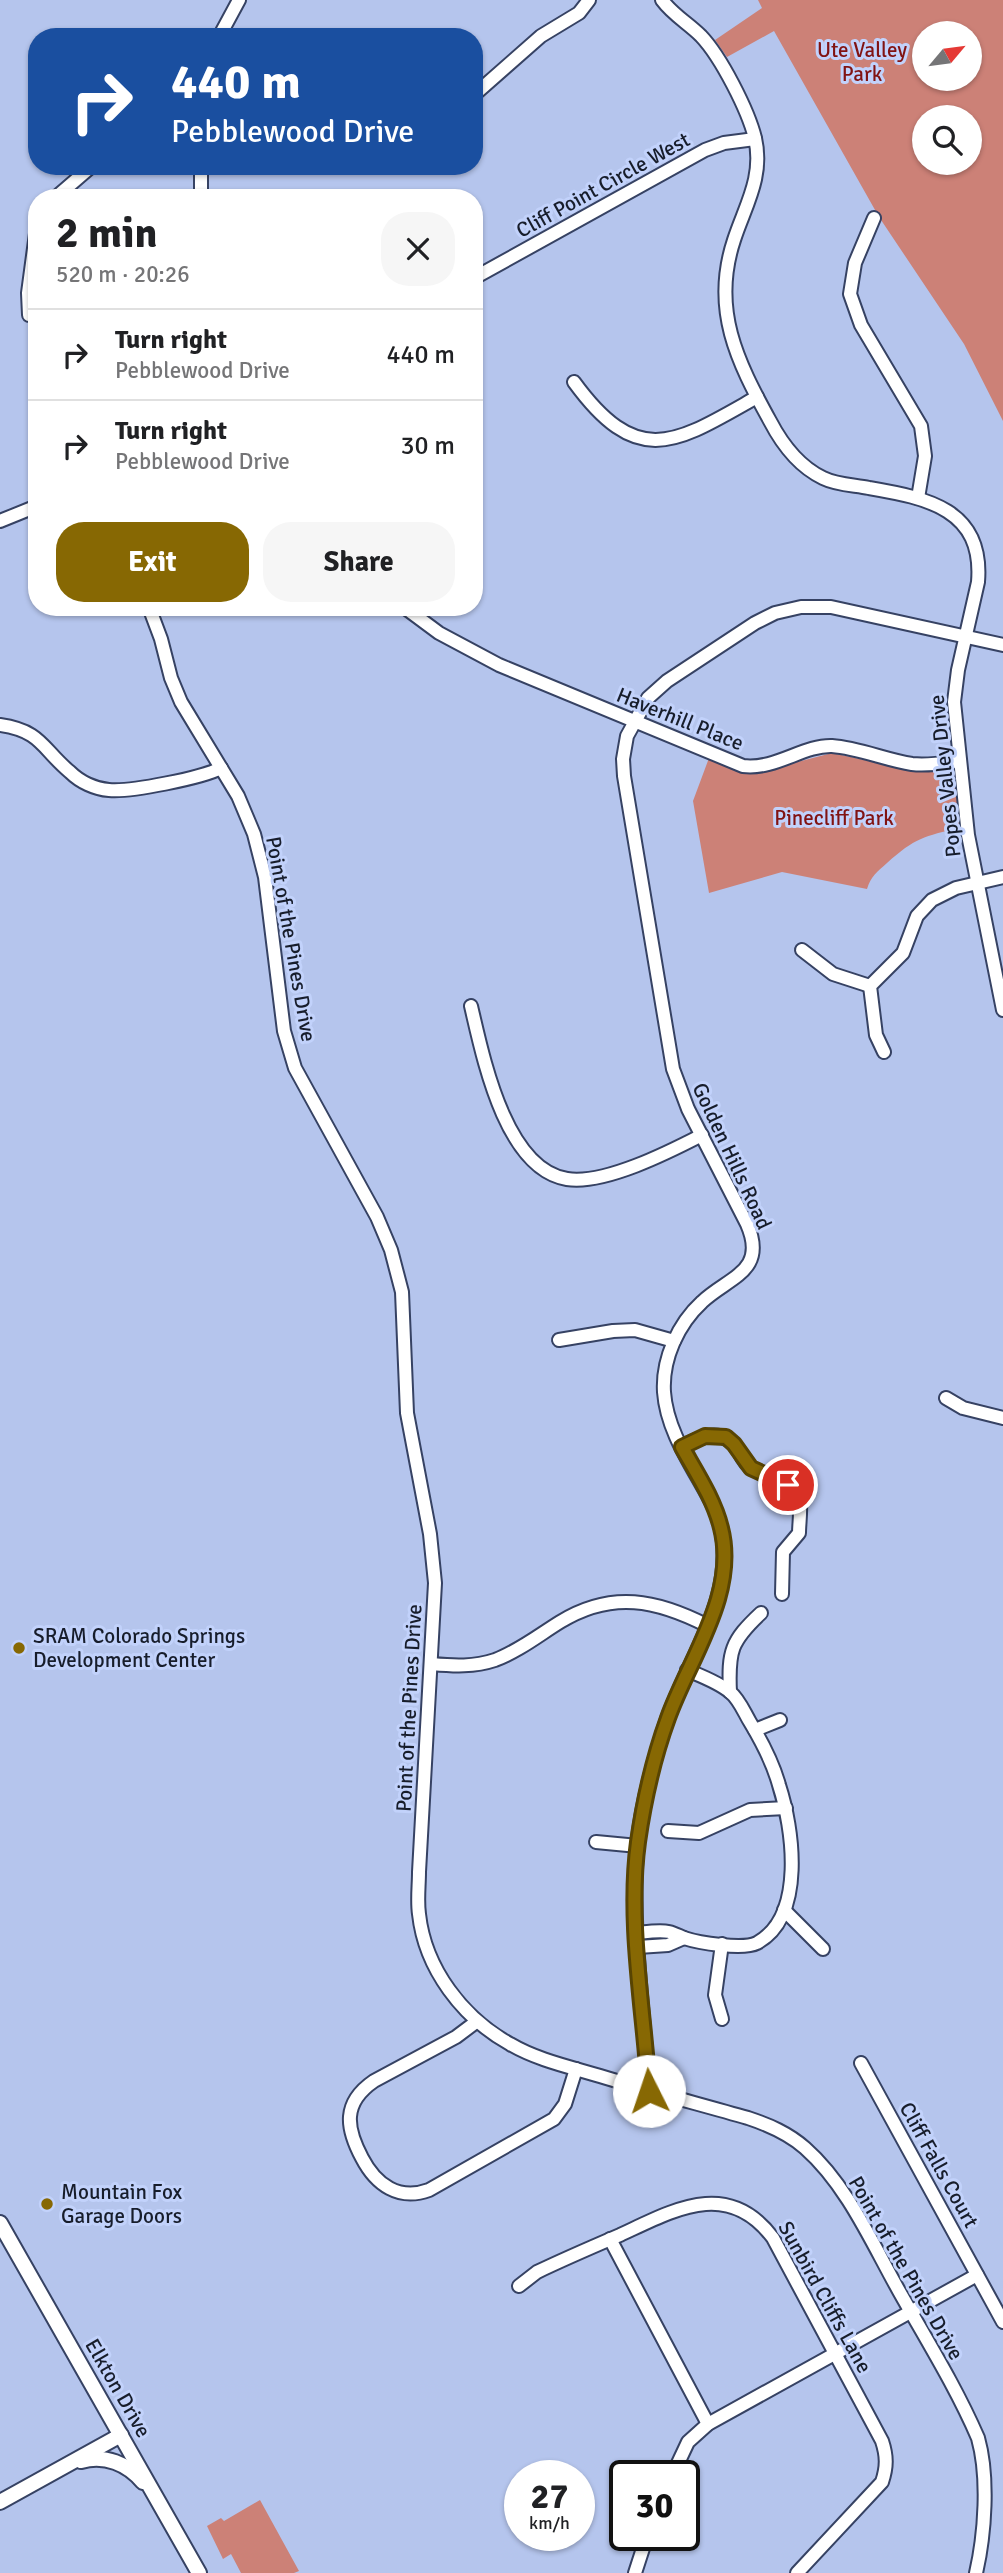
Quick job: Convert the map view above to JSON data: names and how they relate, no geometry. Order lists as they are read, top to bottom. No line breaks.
{"streets":{"street":["Cliff Point Circle West","Haverhill Place","Popes Valley Drive","Point of the Pines Drive","Golden Hills Road","Cliff Falls Court","Sunbird Cliffs Lane","Elkton Drive"]},"crossings":[["Cliff Point Circle West","Popes Valley Drive"],["Haverhill Place","Popes Valley Drive"],["Haverhill Place","Golden Hills Road"],["Popes Valley Drive","Golden Hills Road"],["Point of the Pines Drive","Golden Hills Road"]],"parks":["Ute Valley Park","Pinecliff Park"],"places":["SRAM Colorado Springs Development Center","Mountain Fox Garage Doors"],"north":"top right","page":{"turn":["440 m","Pebblewood Drive"],"heading":["2 min","520 m · 20:26"],"list":[{"name":"Turn right","note":"Pebblewood Drive","value":"440 m"},{"name":"Turn right","note":"Pebblewood Drive","value":"30 m"}],"buttons":["Exit","Share"],"speed":"27 km/h","limit":"30"}}
